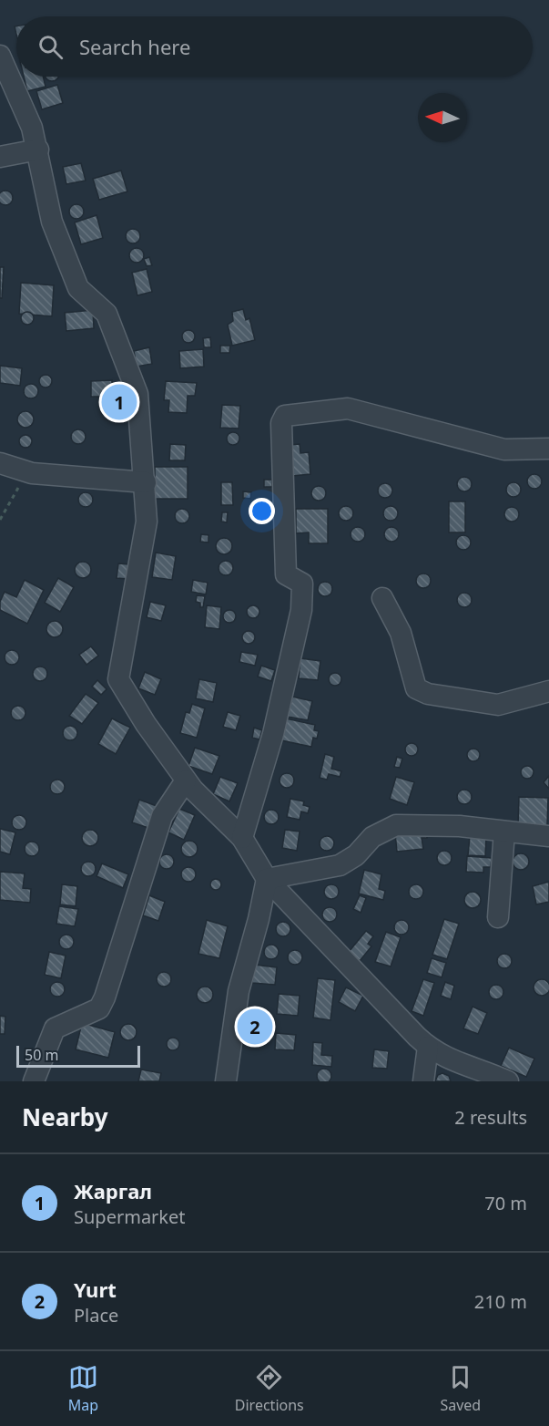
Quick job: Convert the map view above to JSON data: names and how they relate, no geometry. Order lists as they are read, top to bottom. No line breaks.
{"scale_bar":"50 m","north":"left","page":{"search":"Search here","pins":["1","2"],"scale":"50 m","heading":["Nearby","2 results"],"list":[{"mark":"1","name":"Жаргал","note":"Supermarket","value":"70 m"},{"mark":"2","name":"Yurt","note":"Place","value":"210 m"}],"nav":["Map","Directions","Saved"]}}
